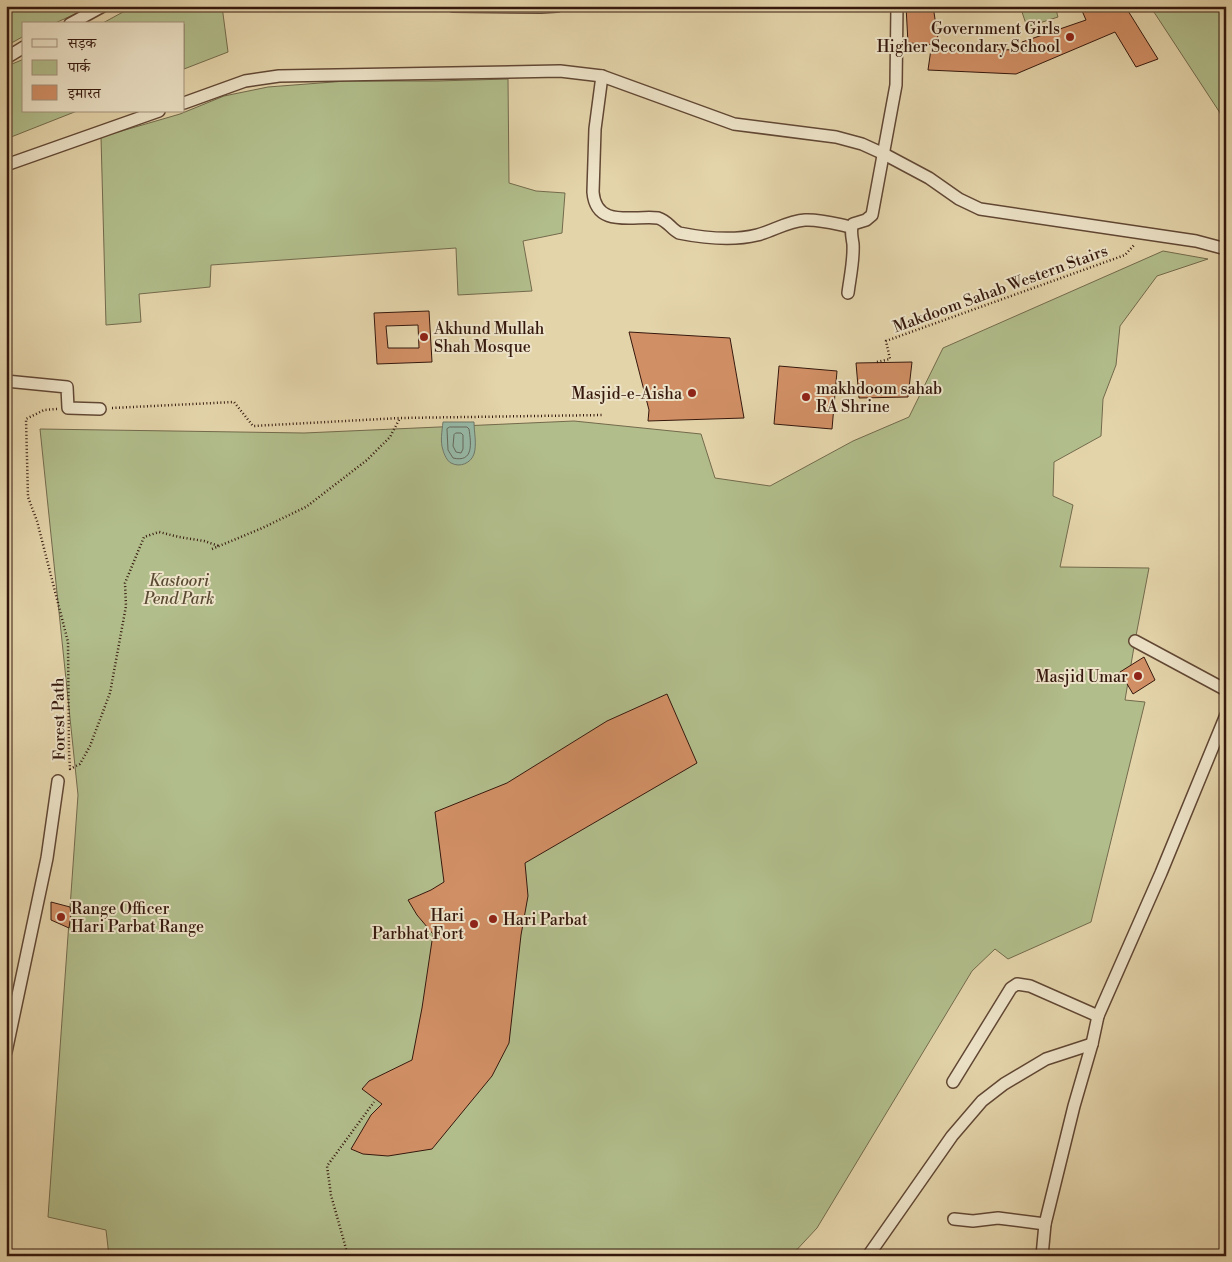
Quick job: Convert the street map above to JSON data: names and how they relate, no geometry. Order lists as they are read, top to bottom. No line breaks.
{"streets":{"path":["Makdoom Sahab Western Stairs","Forest Path"]},"parks":["Kastoori Pend Park"],"places":["Government Girls Higher Secondary School","Akhund Mullah Shah Mosque","Masjid-e-Aisha","makhdoom sahab RA Shrine","Masjid Umar","Range Officer Hari Parbat Range","Hari Parbat","Hari Parbhat Fort"],"legend":["सड़क","पार्क","इमारत"]}
